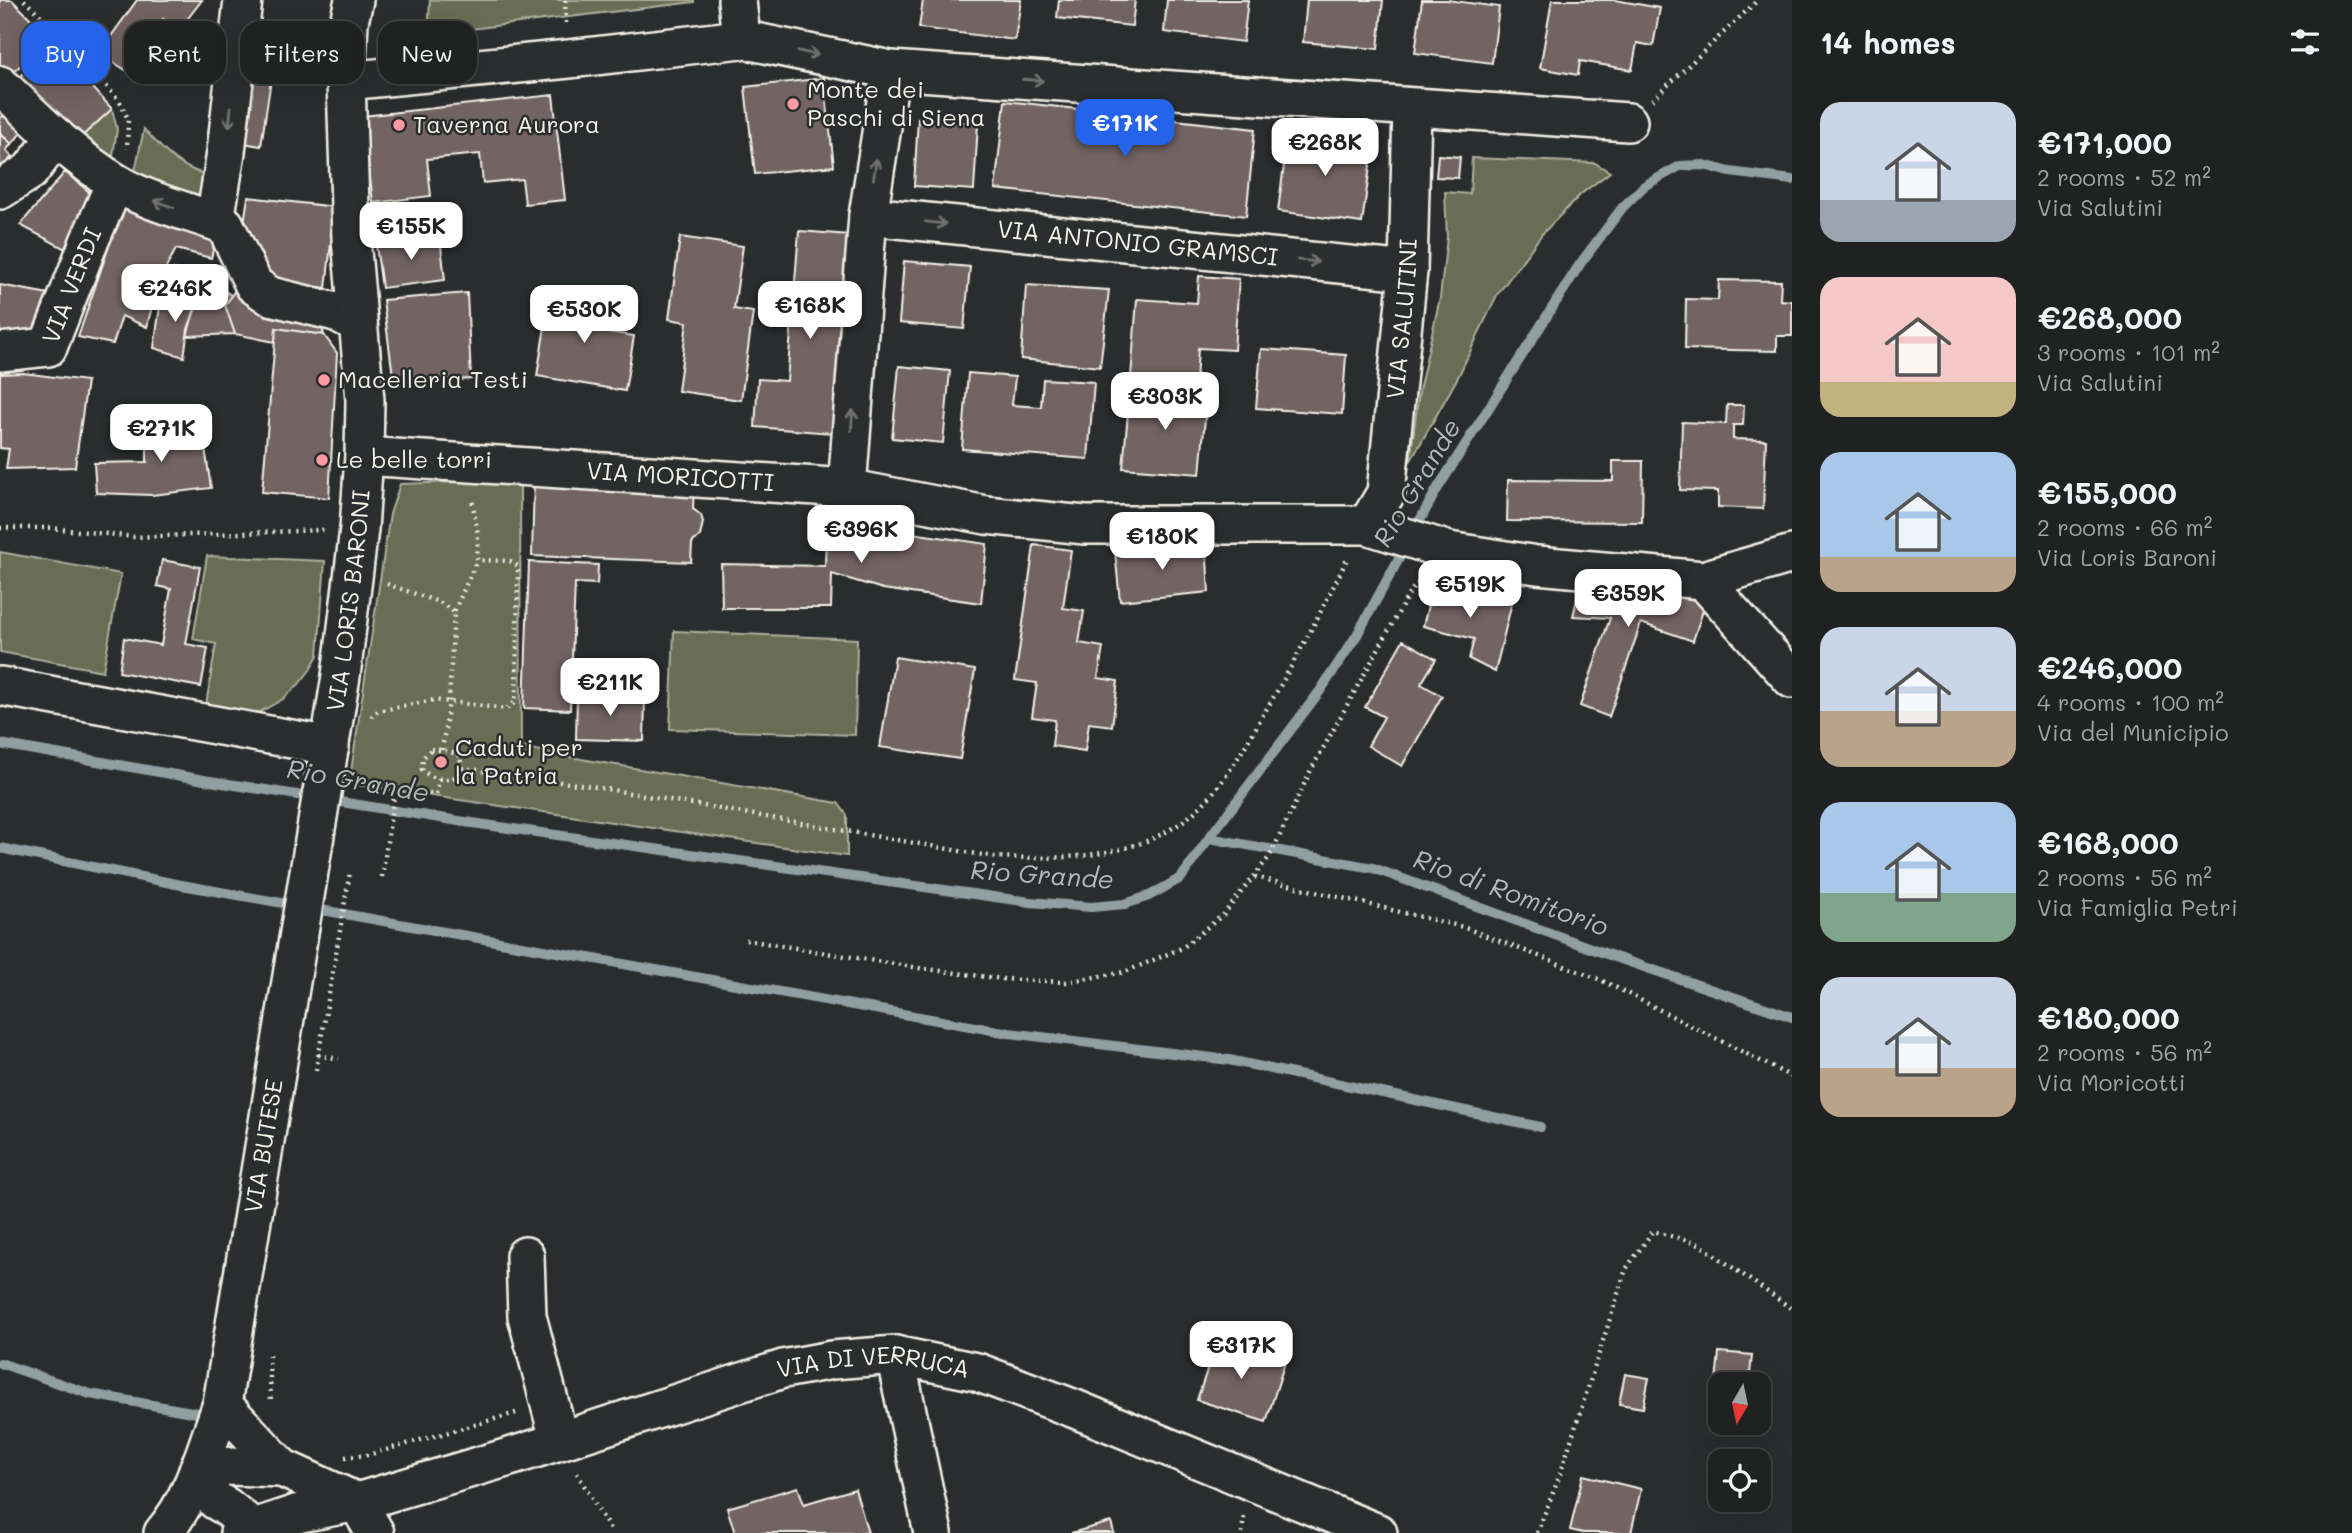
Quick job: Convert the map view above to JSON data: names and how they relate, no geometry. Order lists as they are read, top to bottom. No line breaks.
{"streets":{"street":["VIA ANTONIO GRAMSCI","VIA VERDI","VIA SALUTINI","VIA MORICOTTI","VIA LORIS BARONI","VIA BUTESE","VIA DI VERRUCA"]},"crossings":[["VIA ANTONIO GRAMSCI","VIA SALUTINI"],["VIA SALUTINI","VIA MORICOTTI"],["VIA MORICOTTI","VIA LORIS BARONI"],["VIA LORIS BARONI","VIA BUTESE"],["VIA BUTESE","VIA DI VERRUCA"]],"water":["Rio Grande","Rio di Romitorio"],"places":["Monte dei Paschi di Siena","Taverna Aurora","Macelleria Testi","Le belle torri","Caduti per la Patria"],"north":"bottom","page":{"heading":"14 homes","chip":["Buy","Rent","Filters","New"],"list":[{"name":"€171,000","note":"2 rooms · 52 m² · Via Salutini"},{"name":"€268,000","note":"3 rooms · 101 m² · Via Salutini"},{"name":"€155,000","note":"2 rooms · 66 m² · Via Loris Baroni"},{"name":"€246,000","note":"4 rooms · 100 m² · Via del Municipio"},{"name":"€168,000","note":"2 rooms · 56 m² · Via Famiglia Petri"},{"name":"€180,000","note":"2 rooms · 56 m² · Via Moricotti"}],"price":["€171K","€268K","€155K","€246K","€168K","€530K","€303K","€271K","€396K","€180K","€519K","€359K","€211K","€317K"]}}
